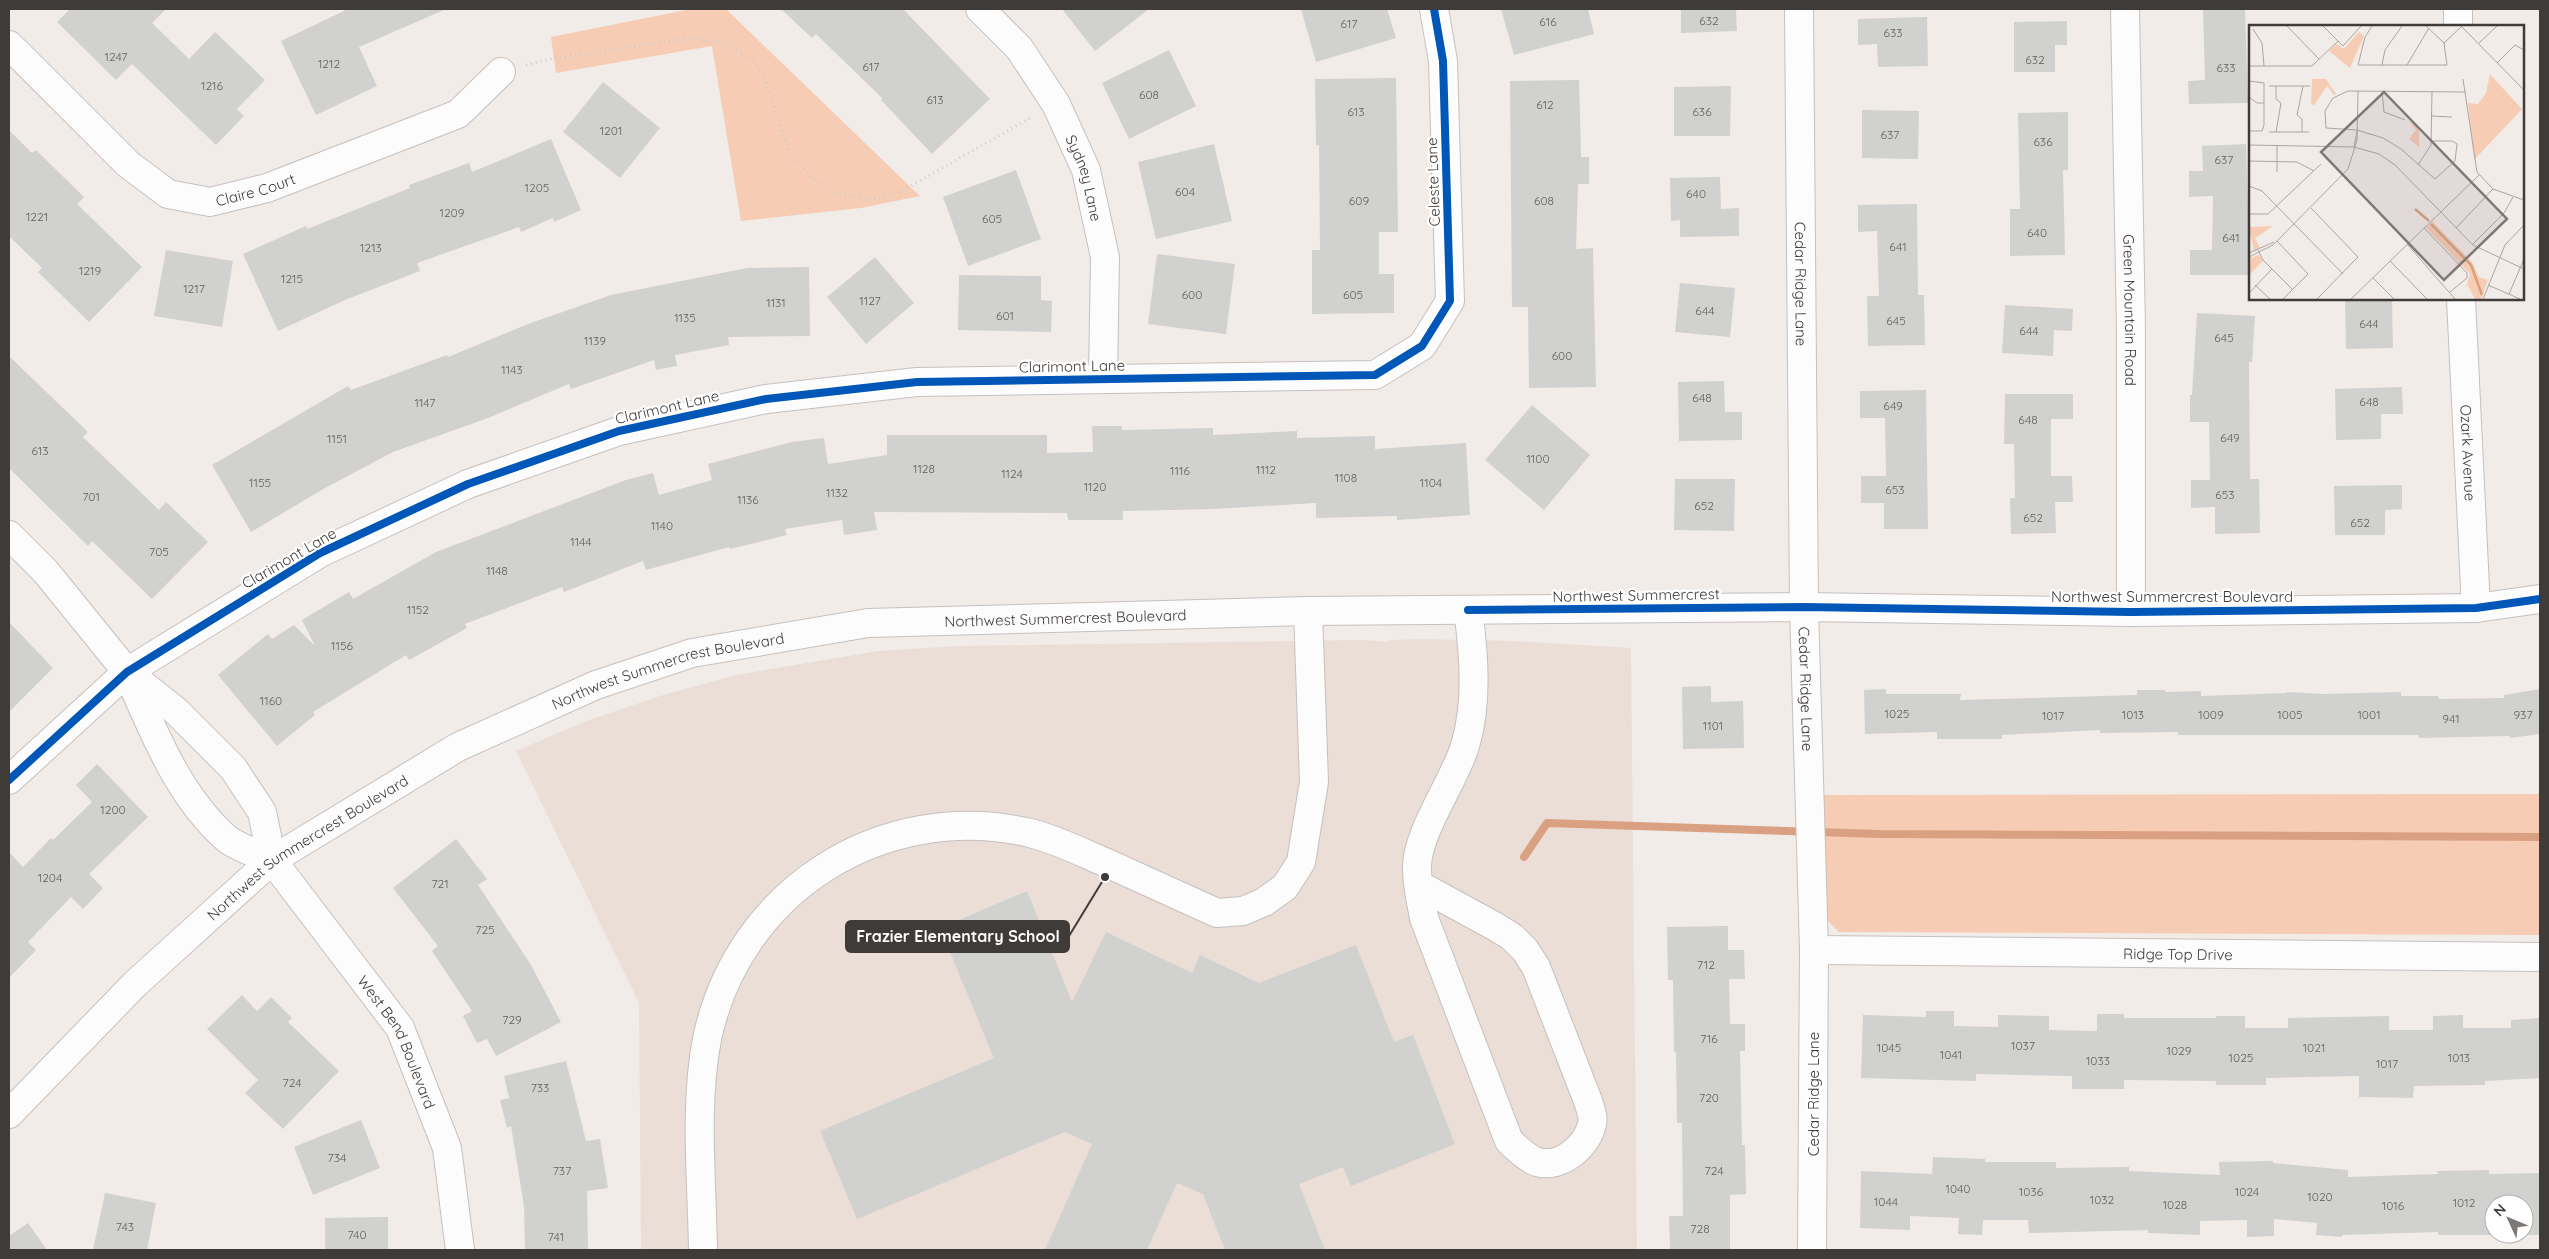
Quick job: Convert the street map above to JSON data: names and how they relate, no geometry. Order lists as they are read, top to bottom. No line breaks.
{"streets":{"street":["Sydney Lane","Celeste Lane","Claire Court","Cedar Ridge Lane","Green Mountain Road","Clarimont Lane","Ozark Avenue","Northwest Summercrest","Northwest Summercrest Boulevard","Ridge Top Drive","West Bend Boulevard"]},"crossings":[["Sydney Lane","Clarimont Lane"],["Celeste Lane","Clarimont Lane"],["Cedar Ridge Lane","Northwest Summercrest"],["Cedar Ridge Lane","Northwest Summercrest Boulevard"],["Cedar Ridge Lane","Ridge Top Drive"],["Green Mountain Road","Northwest Summercrest Boulevard"],["Clarimont Lane","West Bend Boulevard"],["Ozark Avenue","Northwest Summercrest Boulevard"],["Northwest Summercrest","Northwest Summercrest Boulevard"],["Northwest Summercrest Boulevard","West Bend Boulevard"]],"places":["Frazier Elementary School"],"house_numbers":["632","616","617","633","1247","632","1212","617","633","1216","608","613","612","613","636","1201","637","636","637","1205","604","640","609","608","1209","1221","605","640","641","641","1213","1219","1215","1217","600","605","1127","1131","644","601","1135","645","644","644","645","1139","600","1143","648","648","1147","649","648","649","1151","613","1100","1128","1112","1116","1124","1108","1155","1104","1120","653","1132","653","701","1136","652","652","652","1140","1144","705","1148","1152","1156","1160","1025","1013","1009","1005","1001","937","1017","941","1101","1200","1204","721","725","712","729","716","1037","1045","1021","1029","1041","1025","1013","1033","1017","724","733","720","734","737","724","1040","1036","1024","1020","1032","1044","1012","1028","1016","743","728","740","741"],"north":"top left"}
